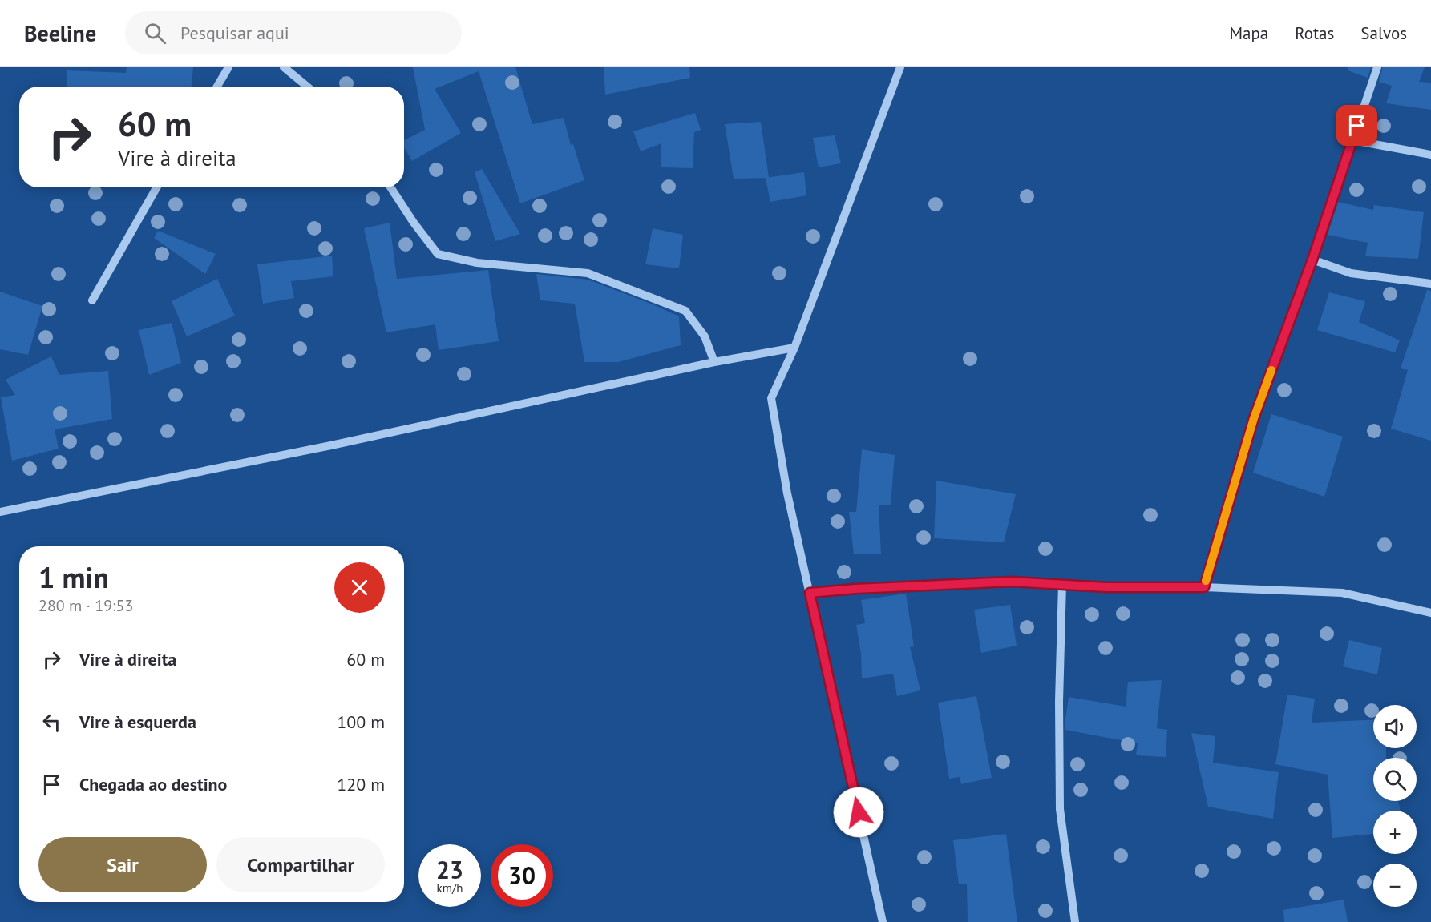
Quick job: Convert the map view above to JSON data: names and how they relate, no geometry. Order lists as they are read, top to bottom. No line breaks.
{"page":{"header":"Beeline","search":"Pesquisar aqui","nav":["Mapa","Rotas","Salvos"],"turn":["60 m","Vire à direita"],"heading":["1 min","280 m · 19:53"],"list":[{"name":"Vire à direita","value":"60 m"},{"name":"Vire à esquerda","value":"100 m"},{"name":"Chegada ao destino","value":"120 m"}],"map_buttons":["+","−"],"buttons":["Sair","Compartilhar"],"speed":"23 km/h","limit":"30"}}
